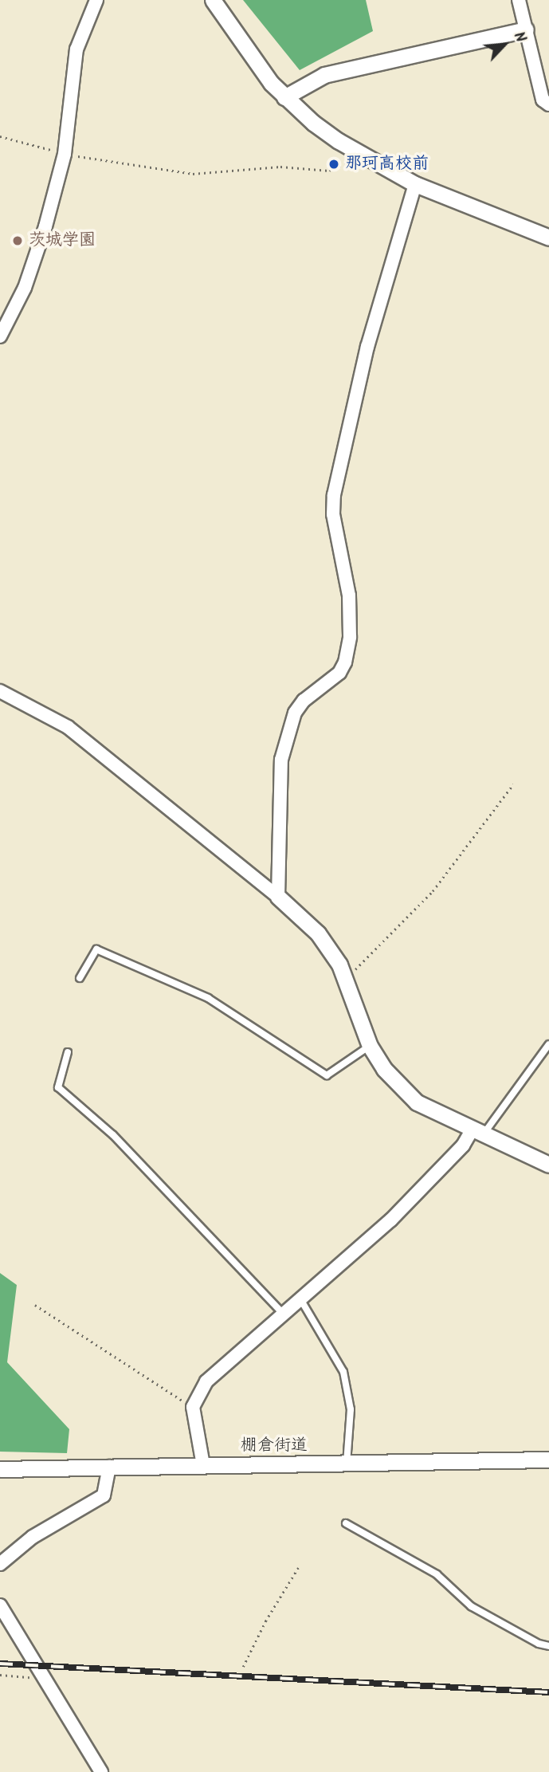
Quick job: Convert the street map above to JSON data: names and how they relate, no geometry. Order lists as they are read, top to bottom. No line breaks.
{"streets":{"street":["棚倉街道"]},"places":["那珂高校前","茨城学園"],"north":"top right"}
